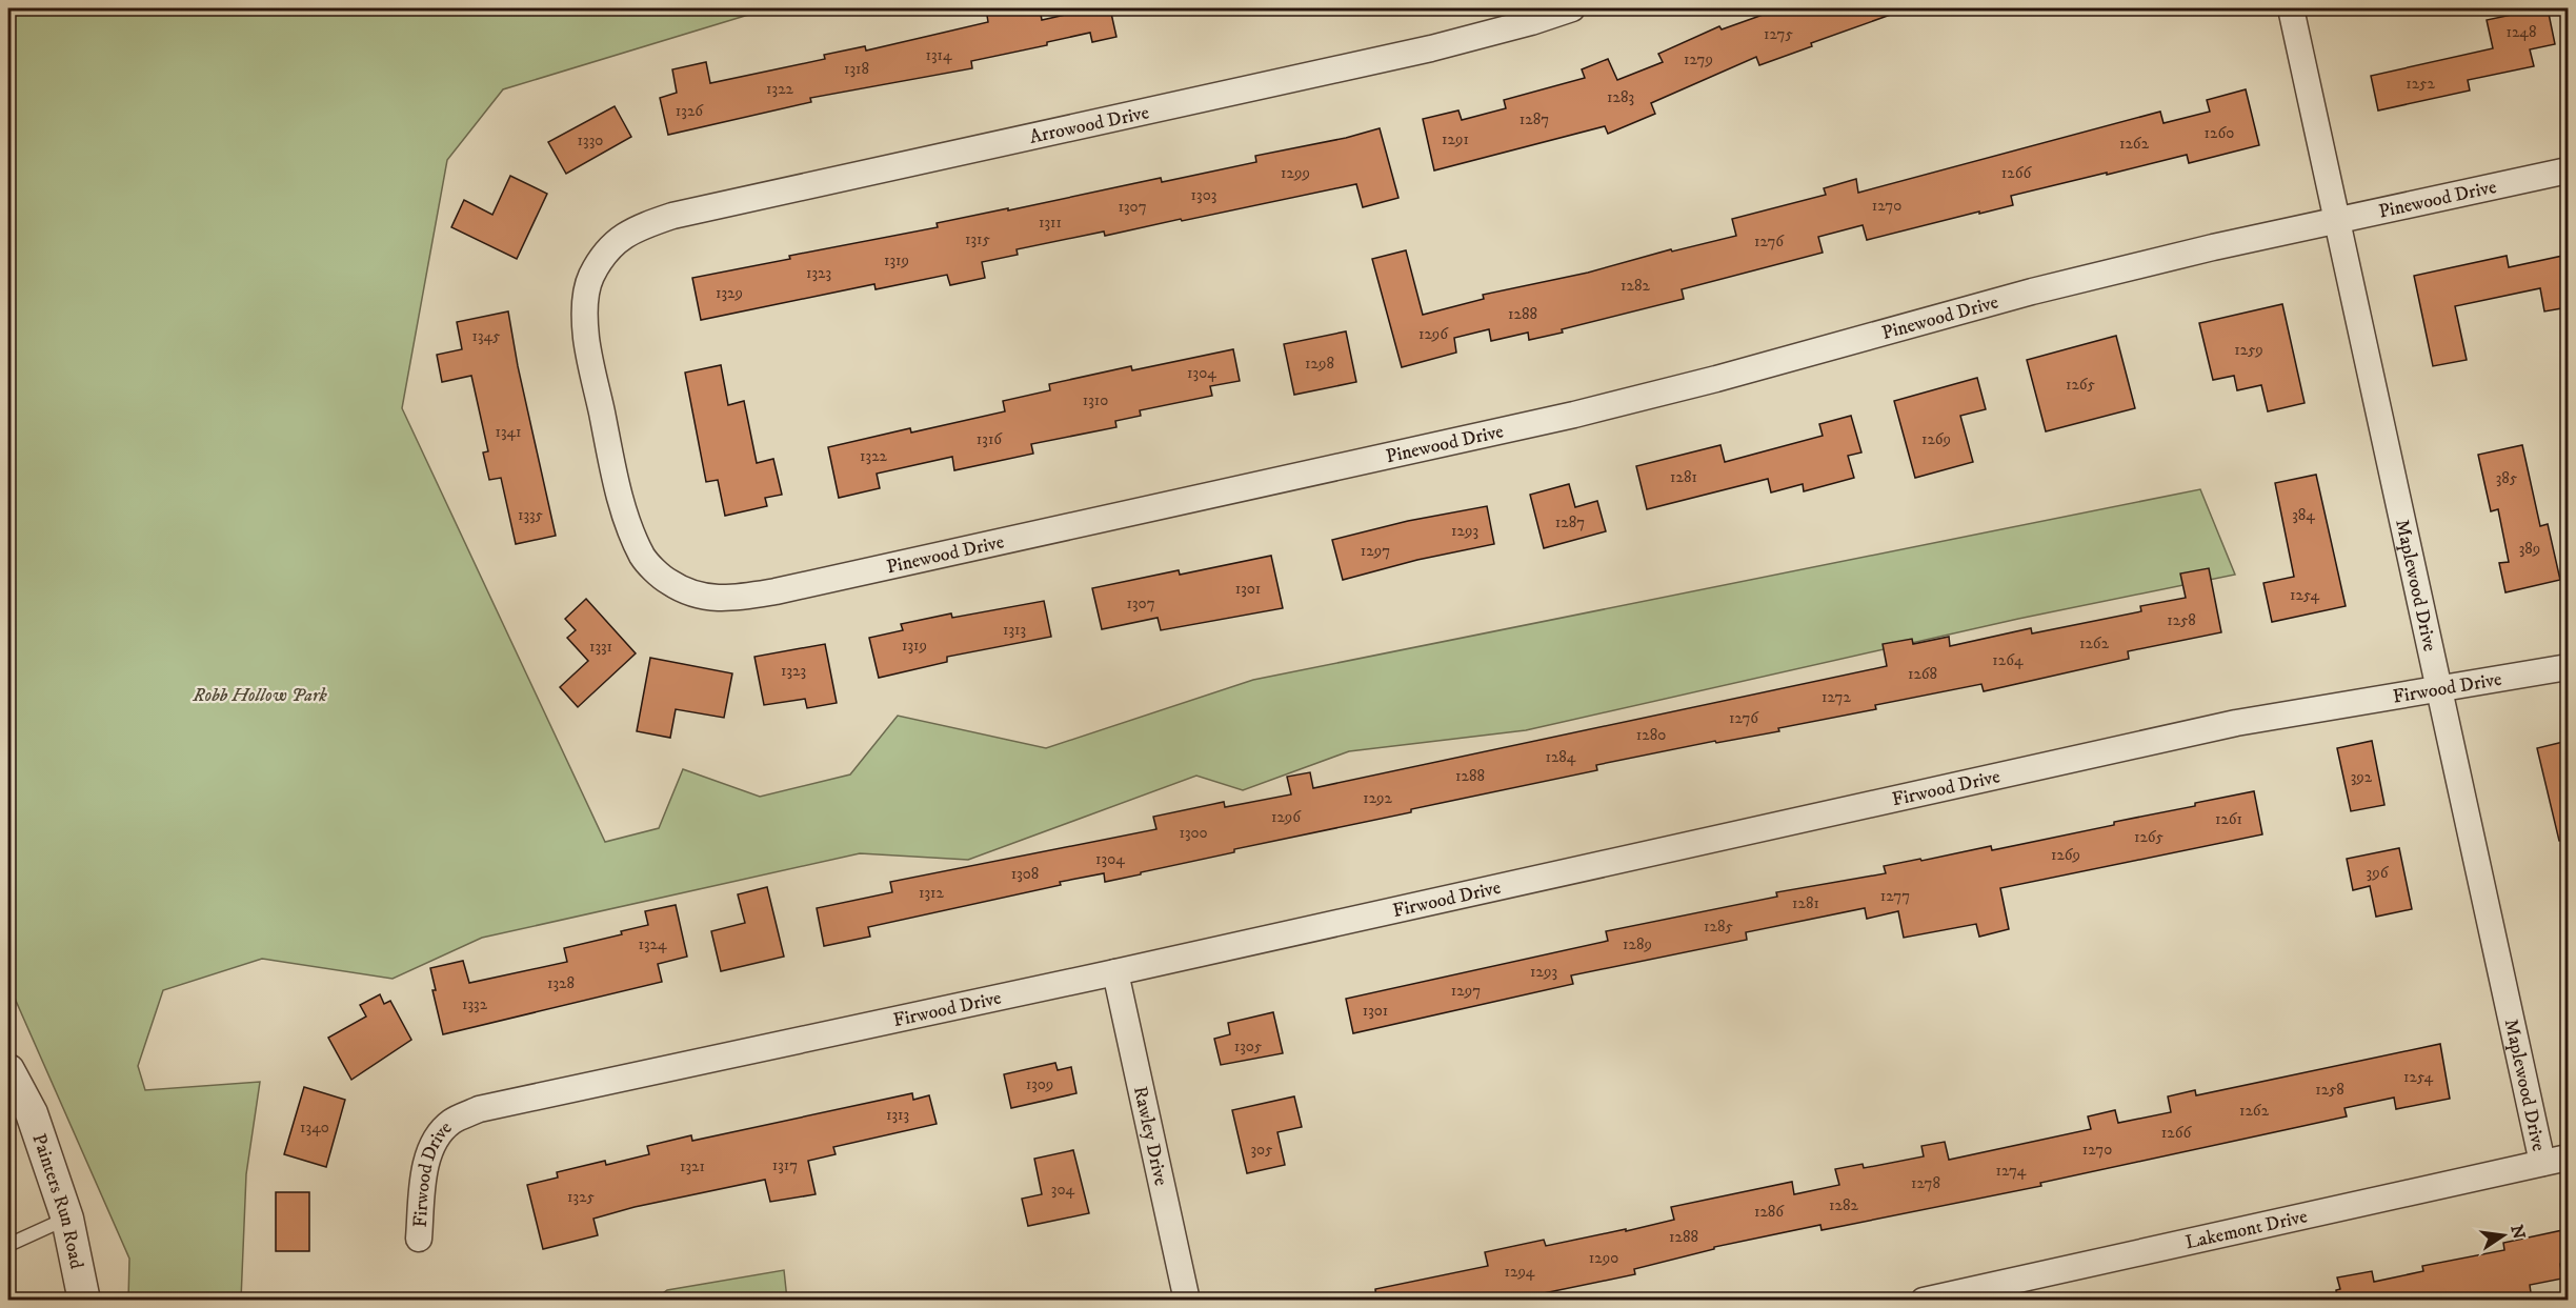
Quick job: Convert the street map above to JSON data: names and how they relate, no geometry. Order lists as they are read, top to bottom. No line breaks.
{"streets":{"street":["Arrowood Drive","Pinewood Drive","Maplewood Drive","Firwood Drive","Rawley Drive","Painters Run Road","Lakemont Drive"]},"crossings":[["Arrowood Drive","Pinewood Drive"],["Pinewood Drive","Maplewood Drive"],["Maplewood Drive","Firwood Drive"],["Maplewood Drive","Lakemont Drive"],["Firwood Drive","Rawley Drive"]],"parks":["Robb Hollow Park"],"house_numbers":["1248","1275","1314","1279","1318","1252","1322","1283","1326","1287","1260","1291","1330","1262","1299","1266","1303","1270","1307","1311","1315","1276","1319","1323","1282","1329","1288","1296","1345","1259","1298","1304","1265","1310","1341","1316","1269","1322","1281","385","1335","384","1287","1293","389","1297","1301","1254","1307","1258","1313","1262","1319","1331","1264","1323","1268","1272","1276","1280","1284","1288","392","1292","1296","1261","1300","1265","1269","1304","396","1308","1312","1277","1281","1285","1324","1289","1293","1328","1297","1332","1301","1305","1254","1309","1258","1262","1313","1340","1266","305","1270","1317","1321","1274","1278","304","1325","1282","1286","1288","1290","1294"],"north":"right"}
